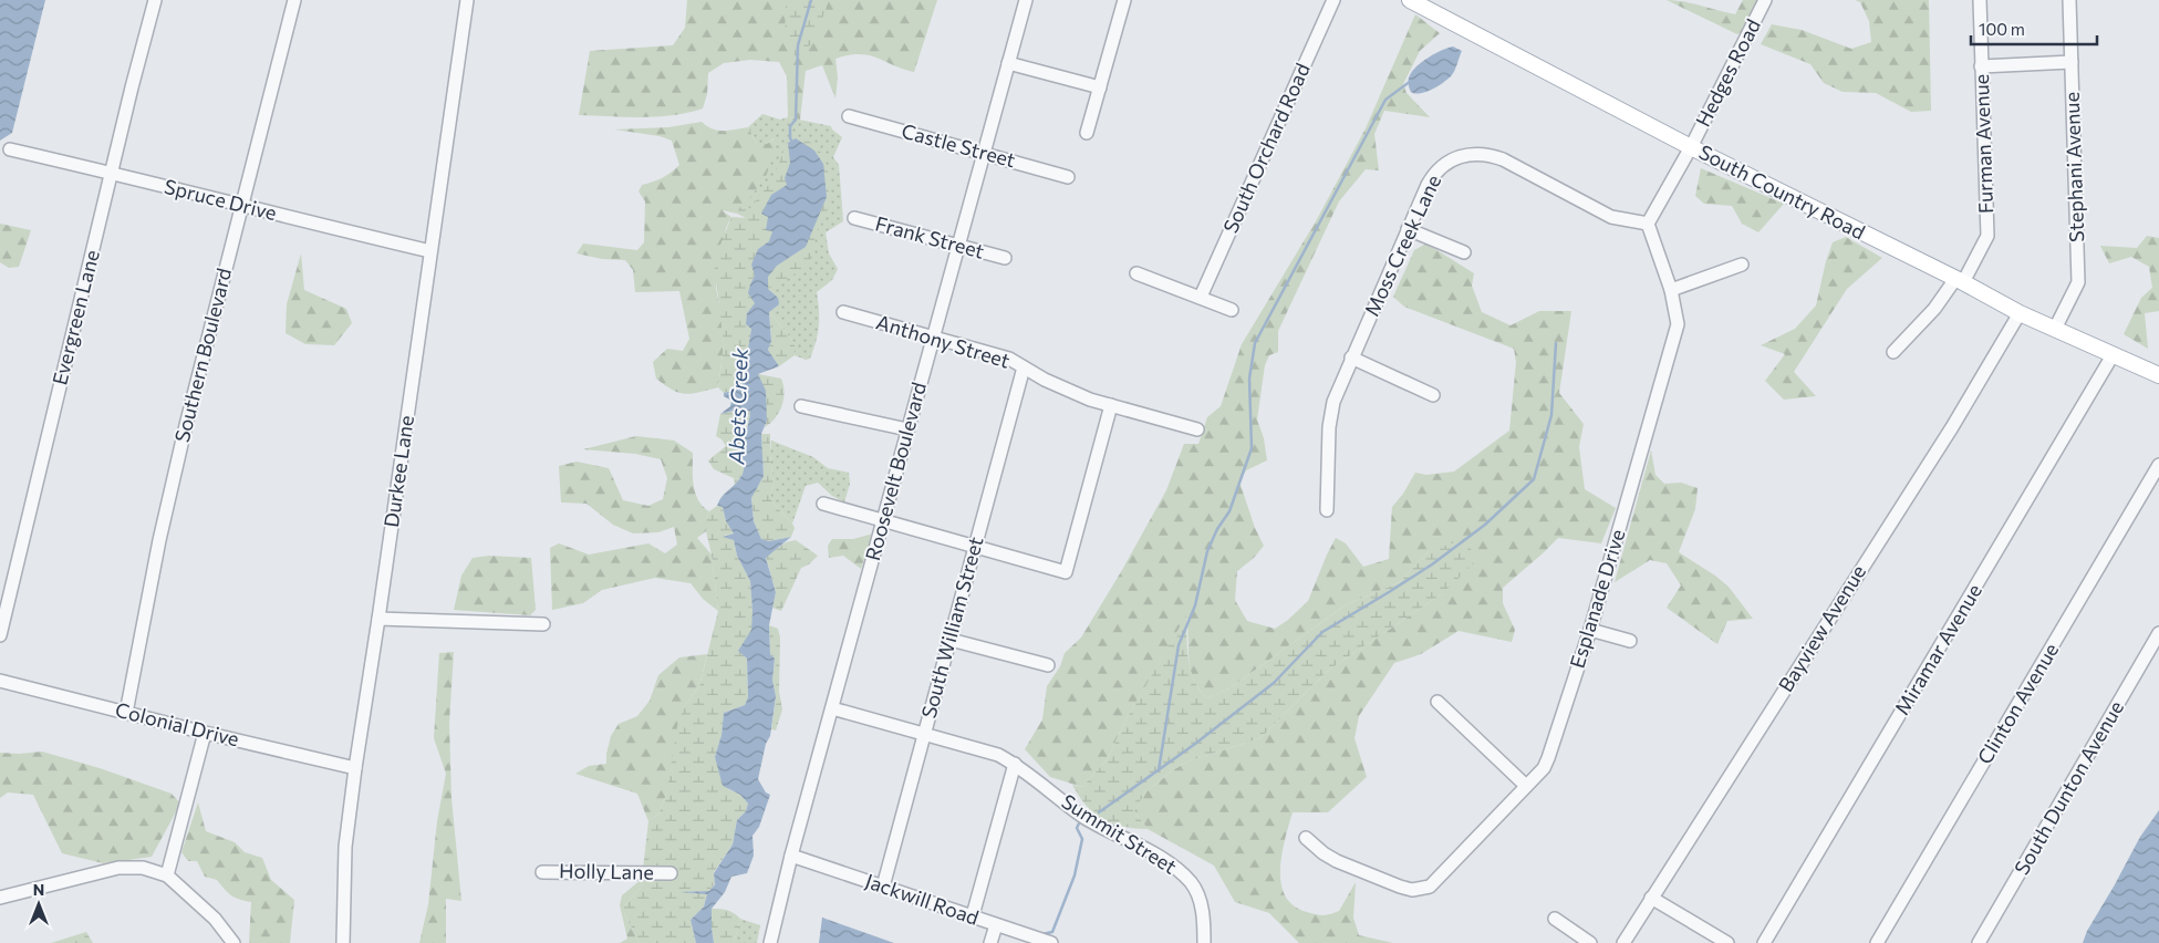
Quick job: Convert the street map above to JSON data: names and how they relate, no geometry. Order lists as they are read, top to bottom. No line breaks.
{"streets":{"main road":["South Country Road"],"street":["Hedges Road","Furman Avenue","Castle Street","South Orchard Road","Stephani Avenue","Spruce Drive","Frank Street","Moss Creek Lane","Evergreen Lane","Anthony Street","Southern Boulevard","Durkee Lane","Roosevelt Boulevard","Esplanade Drive","South William Street","Bayview Avenue","Miramar Avenue","Clinton Avenue","Colonial Drive","South Dunton Avenue","Summit Street","Holly Lane","Jackwill Road"]},"crossings":[["Hedges Road","South Country Road"],["Furman Avenue","South Country Road"],["Castle Street","Roosevelt Boulevard"],["Stephani Avenue","South Country Road"],["South Country Road","Bayview Avenue"],["South Country Road","Miramar Avenue"],["Spruce Drive","Evergreen Lane"],["Spruce Drive","Southern Boulevard"],["Spruce Drive","Durkee Lane"],["Frank Street","Roosevelt Boulevard"],["Moss Creek Lane","Esplanade Drive"],["Anthony Street","Roosevelt Boulevard"],["Anthony Street","South William Street"],["Southern Boulevard","Colonial Drive"],["Durkee Lane","Colonial Drive"],["Roosevelt Boulevard","Summit Street"],["Roosevelt Boulevard","Jackwill Road"],["South William Street","Summit Street"],["South William Street","Jackwill Road"]],"water":["Abets Creek"],"scale_bar":"100 m","north":"top"}
